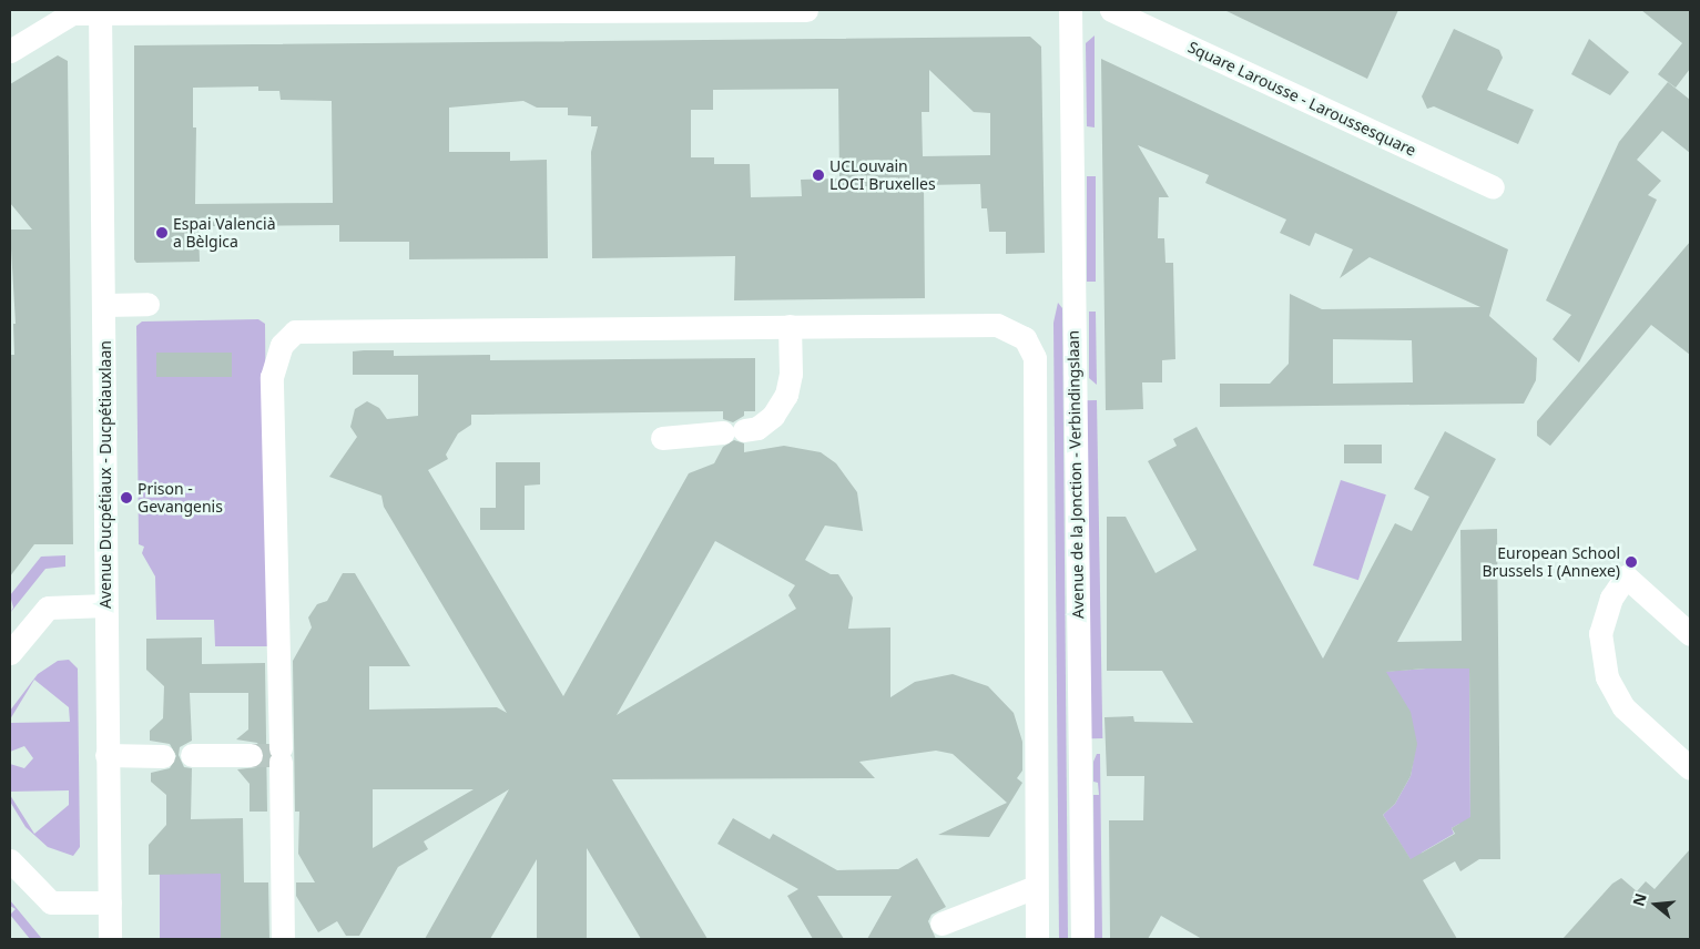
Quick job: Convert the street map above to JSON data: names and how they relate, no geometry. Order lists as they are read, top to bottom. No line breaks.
{"streets":{"street":["Square Larousse - Laroussesquare","Avenue Ducpétiaux - Ducpétiauxlaan","Avenue de la Jonction - Verbindingslaan"]},"places":["UCLouvain LOCI Bruxelles","Espai Valencià a Bèlgica","Prison - Gevangenis","European School Brussels I (Annexe)"],"north":"left"}
